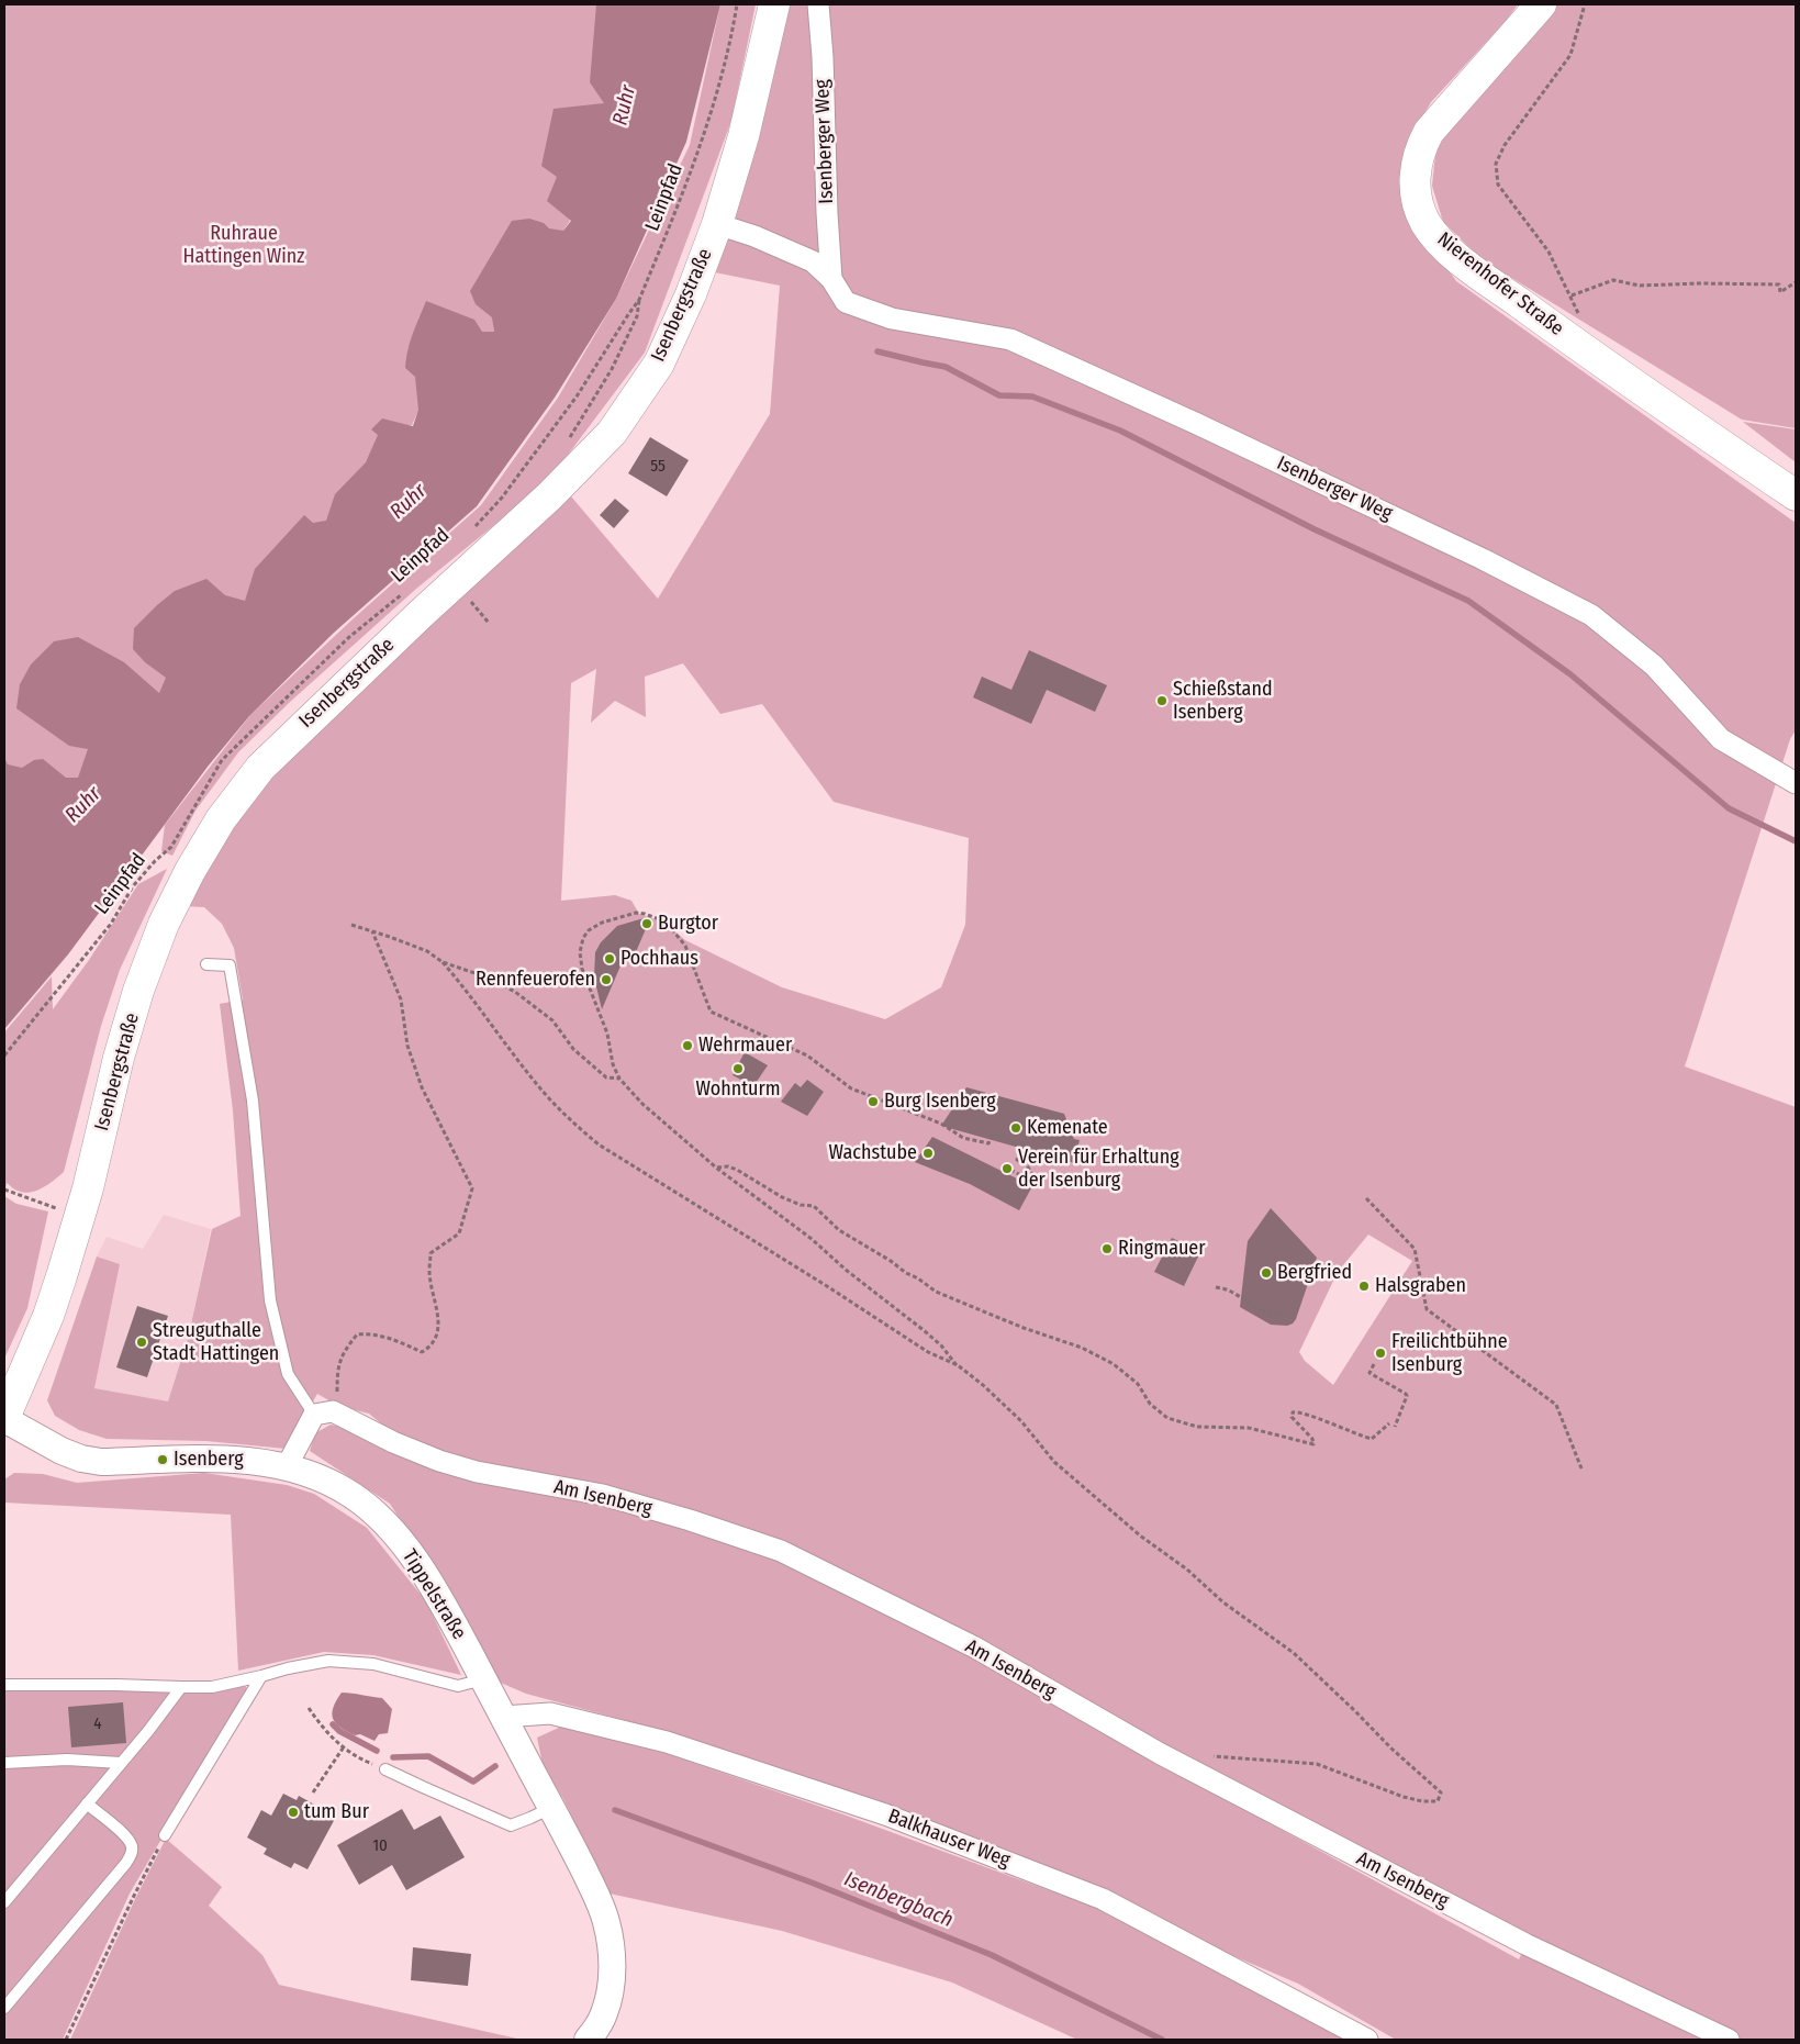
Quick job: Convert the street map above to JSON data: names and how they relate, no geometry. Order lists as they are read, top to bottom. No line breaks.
{"streets":{"main road":["Nierenhofer Straße","Isenbergstraße"],"street":["Isenberger Weg","Am Isenberg","Tippelstraße","Balkhauser Weg"],"path":["Leinpfad"]},"crossings":[["Isenberger Weg","Isenbergstraße"],["Isenbergstraße","Tippelstraße"],["Tippelstraße","Balkhauser Weg"]],"water":["Ruhr","Isenbergbach"],"parks":["Ruhraue Hattingen Winz"],"places":["Schießstand Isenberg","Burgtor","Pochhaus","Rennfeuerofen","Wehrmauer","Wohnturm","Burg Isenberg","Kemenate","Wachstube","Verein für Erhaltung der Isenburg","Ringmauer","Bergfried","Halsgraben","Streuguthalle Stadt Hattingen","Freilichtbühne Isenburg","Isenberg","tum Bur"],"house_numbers":["55","4","10"]}
